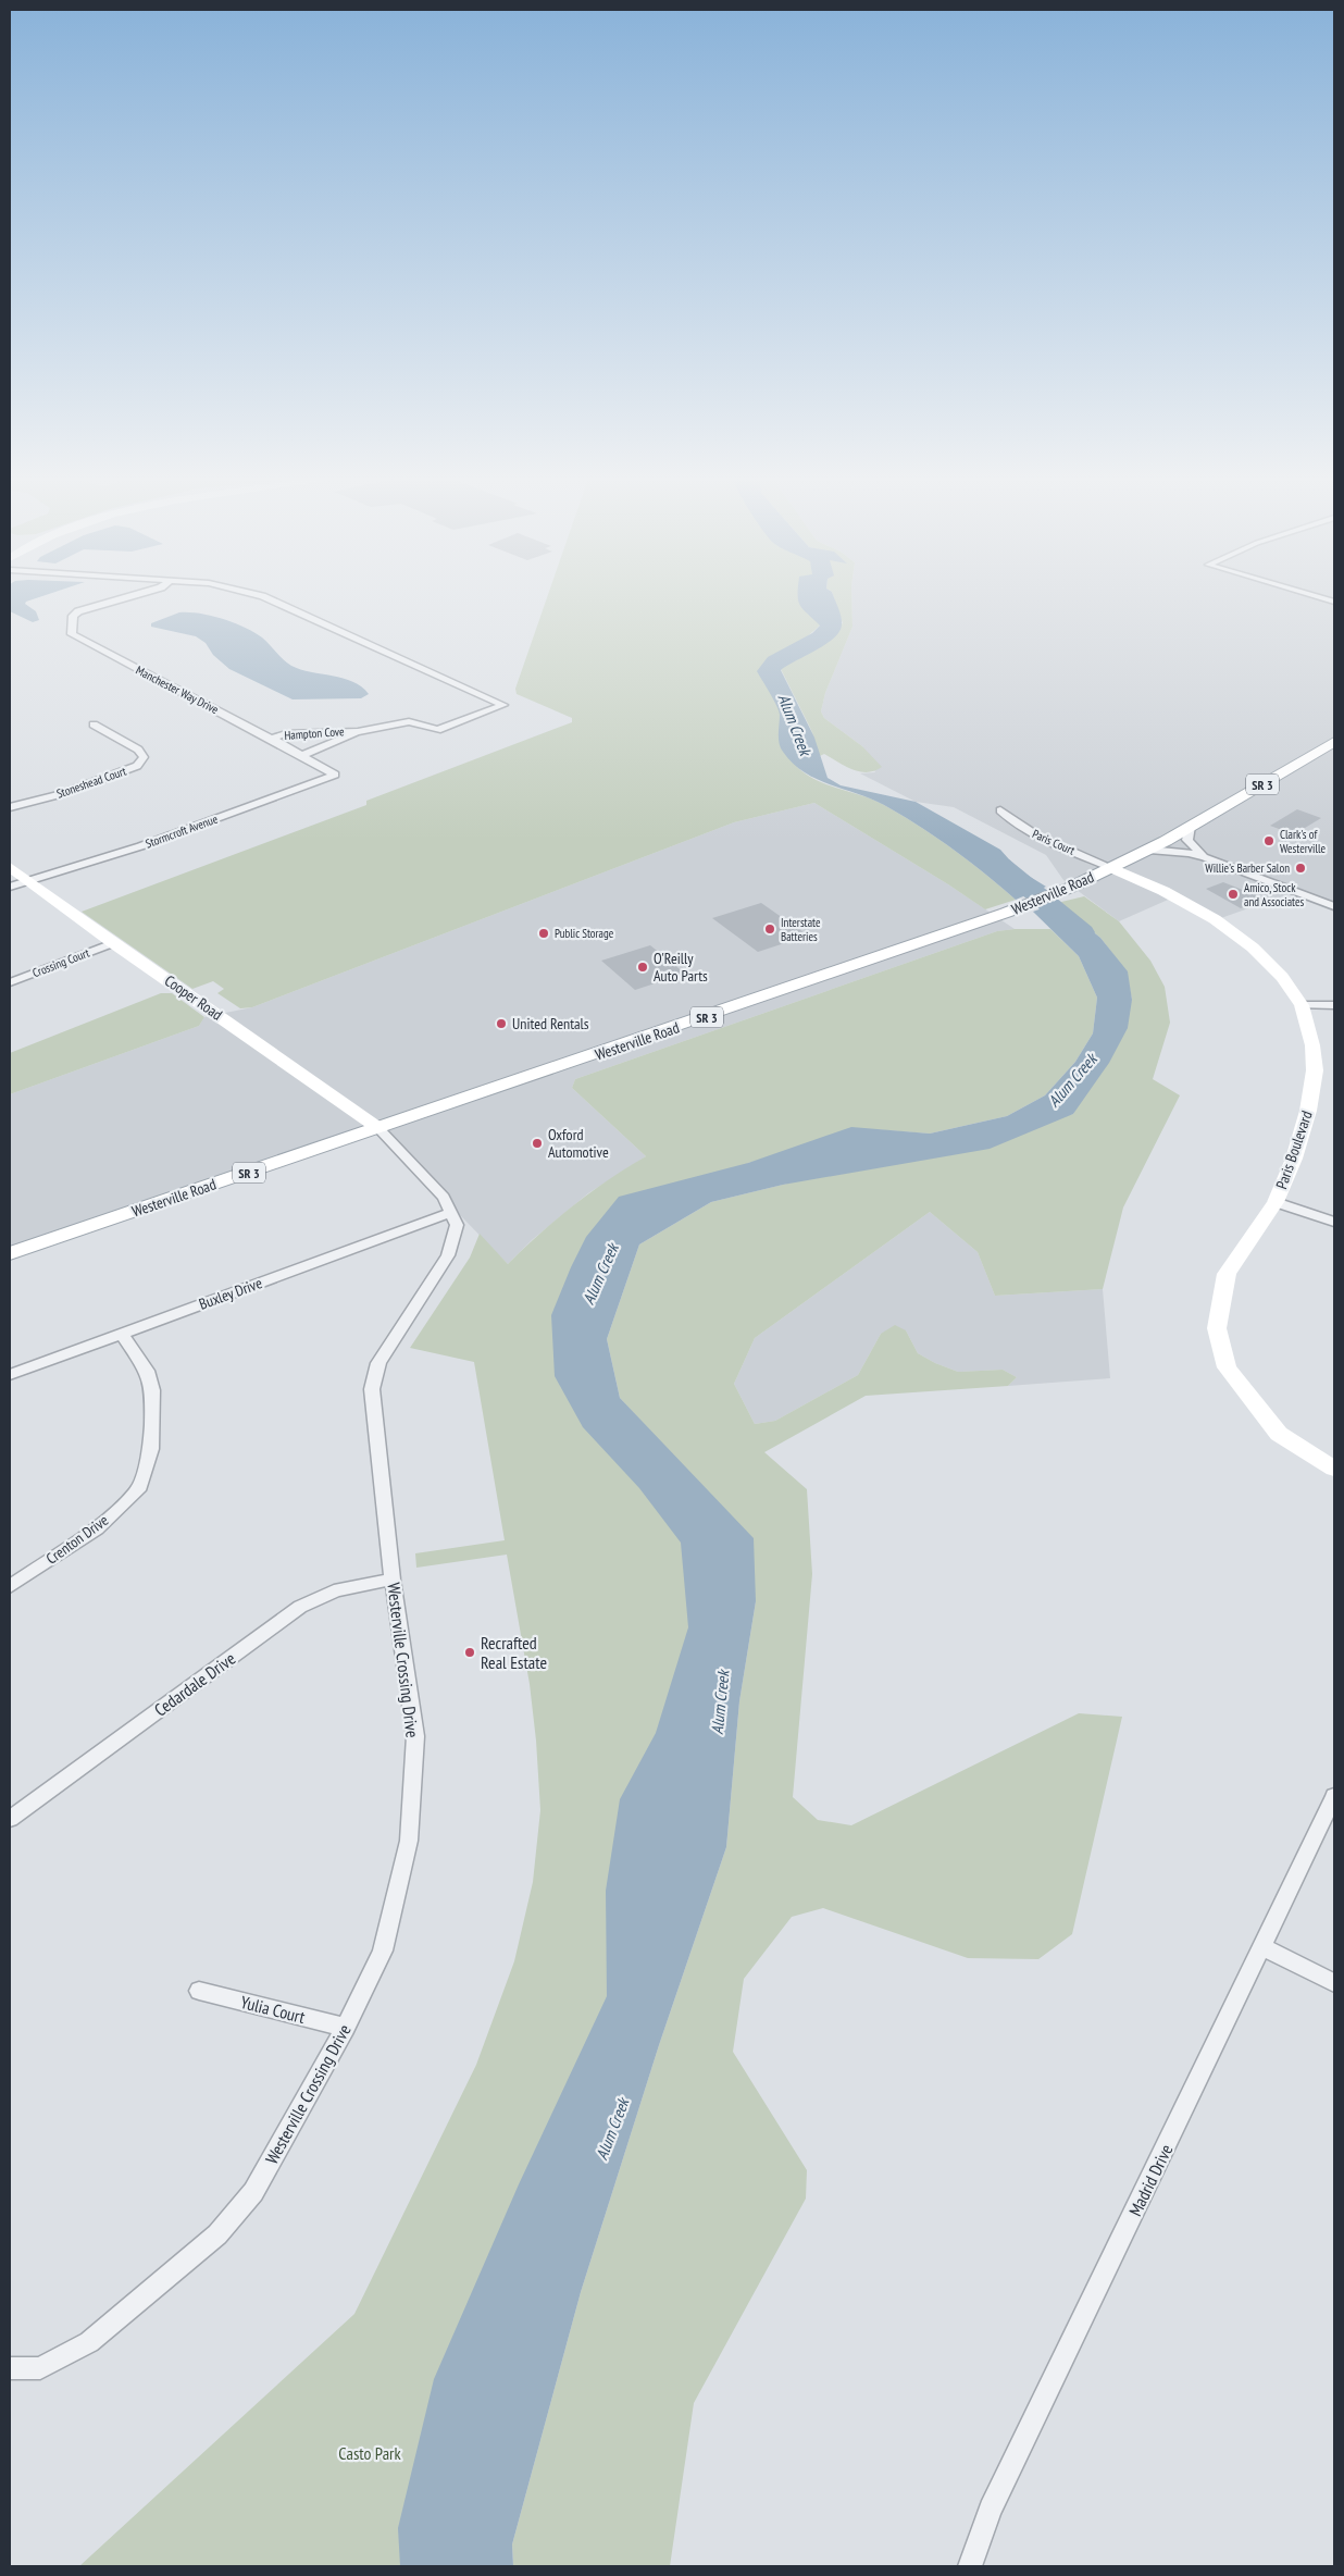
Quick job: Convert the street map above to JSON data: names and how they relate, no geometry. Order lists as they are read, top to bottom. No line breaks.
{"streets":{"main road":["SR 3","Westerville Road"],"street":["Manchester Way Drive","Hampton Cove","Stoneshead Court","Stormcroft Avenue","Paris Court","Crossing Court","Cooper Road","Paris Boulevard","Buxley Drive","Crenton Drive","Westerville Crossing Drive","Cedardale Drive","Yulia Court","Madrid Drive"]},"crossings":[["Manchester Way Drive","Hampton Cove"],["Manchester Way Drive","Stormcroft Avenue"],["Stormcroft Avenue","Cooper Road"],["Paris Court","Westerville Road"],["Paris Court","Paris Boulevard"],["Westerville Road","Cooper Road"],["Westerville Road","Paris Boulevard"],["Westerville Road","Westerville Crossing Drive"],["Crossing Court","Cooper Road"],["Cooper Road","Westerville Crossing Drive"],["Buxley Drive","Crenton Drive"],["Buxley Drive","Westerville Crossing Drive"],["Westerville Crossing Drive","Cedardale Drive"],["Westerville Crossing Drive","Yulia Court"]],"water":["Alum Creek"],"parks":["Casto Park"],"places":["Clark's of Westerville","Willie's Barber Salon","Amico, Stock and Associates","Interstate Batteries","Public Storage","O'Reilly Auto Parts","United Rentals","Oxford Automotive","Recrafted Real Estate"]}
